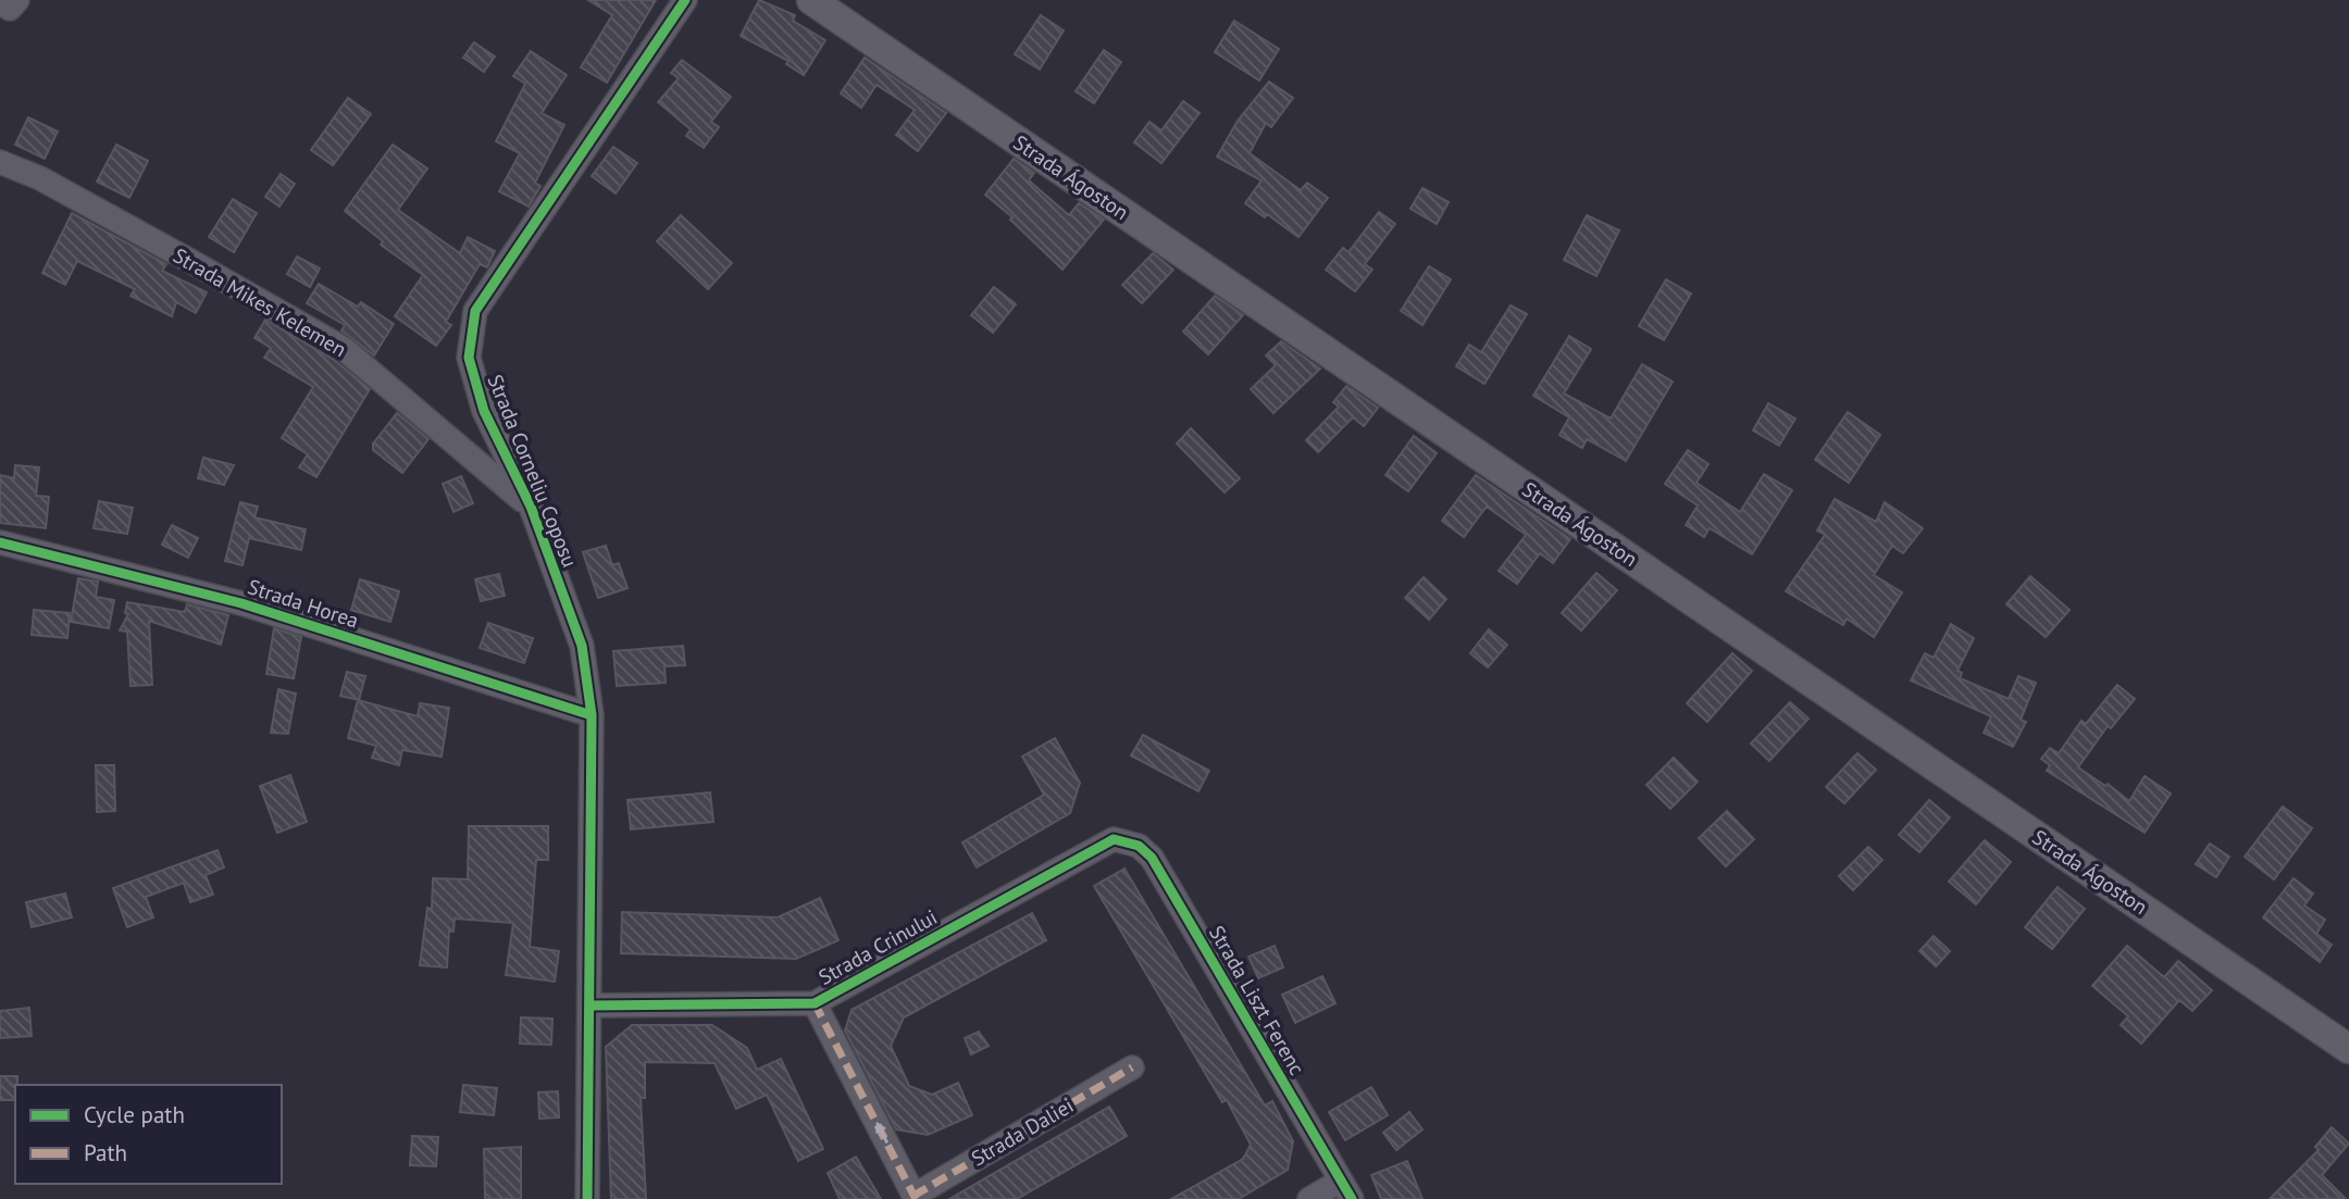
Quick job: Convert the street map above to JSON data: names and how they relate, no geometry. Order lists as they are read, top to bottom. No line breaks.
{"streets":{"main road":["Strada Ágoston"],"street":["Strada Mikes Kelemen","Strada Corneliu Coposu","Strada Horea","Strada Crinului","Strada Liszt Ferenc","Strada Daliei"]},"crossings":[["Strada Mikes Kelemen","Strada Corneliu Coposu"],["Strada Corneliu Coposu","Strada Horea"],["Strada Corneliu Coposu","Strada Crinului"],["Strada Crinului","Strada Liszt Ferenc"]],"legend":["Cycle path","Path"]}
